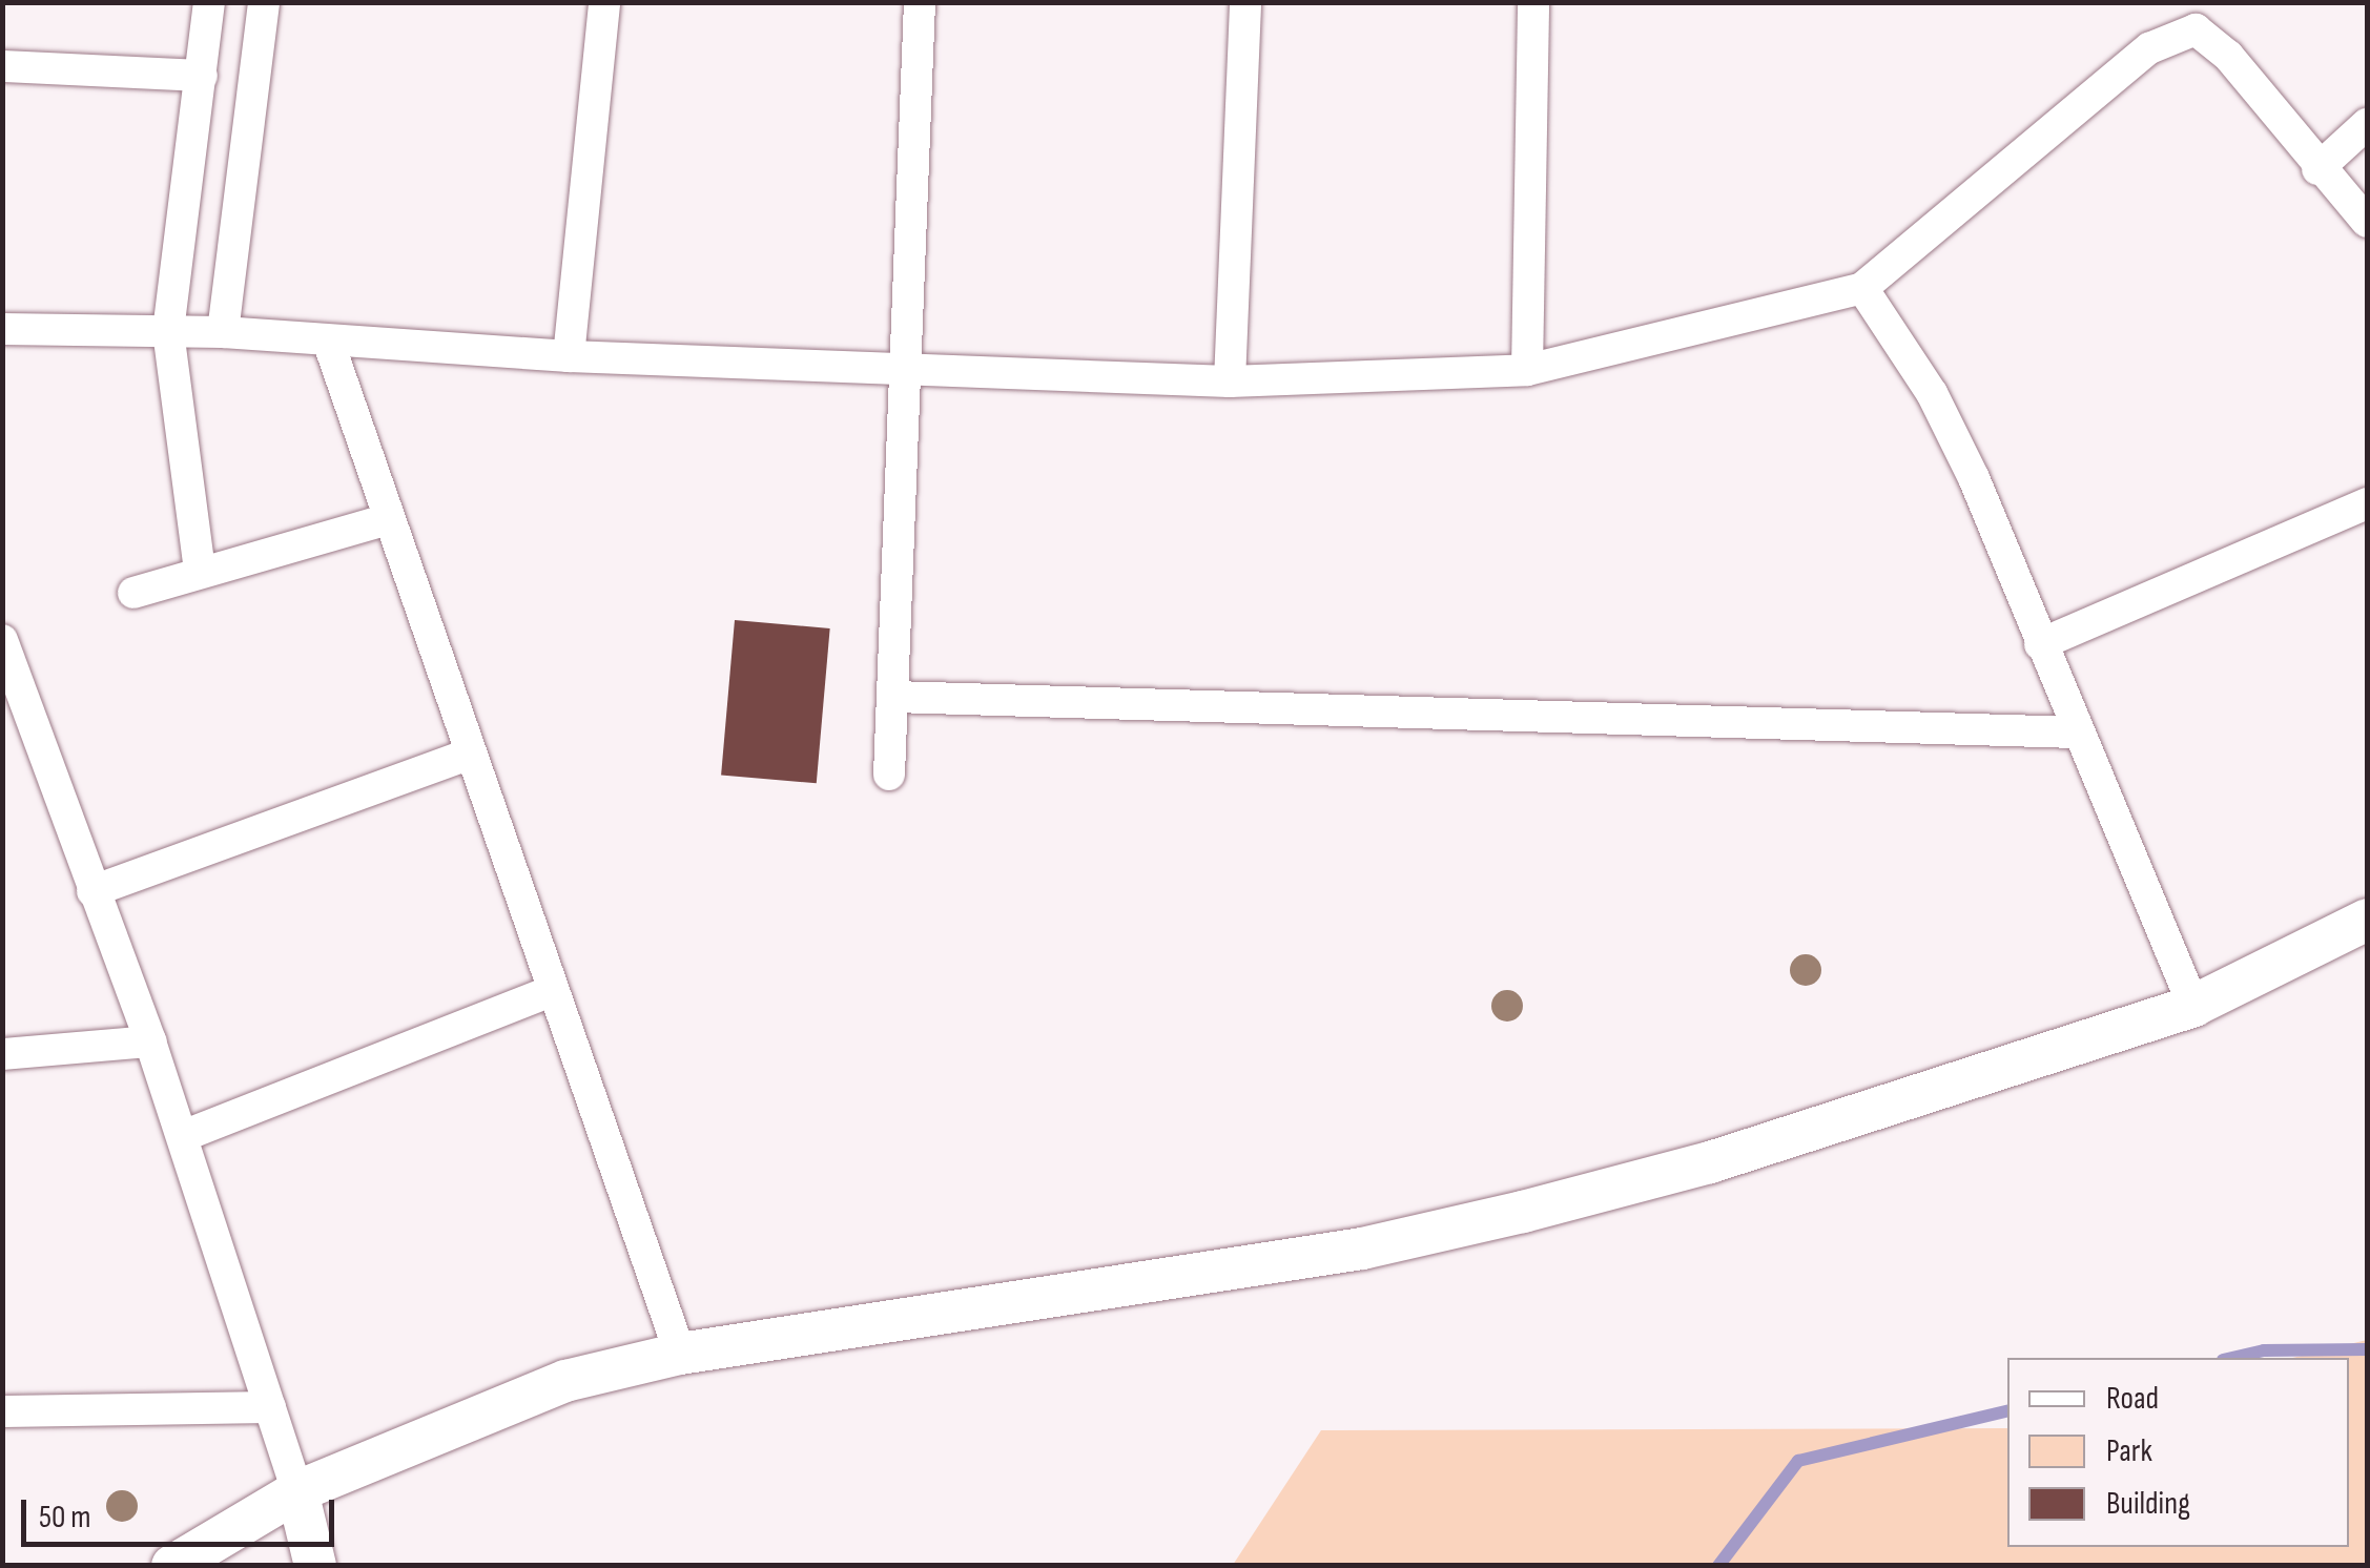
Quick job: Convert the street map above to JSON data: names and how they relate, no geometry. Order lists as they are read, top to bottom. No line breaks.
{"legend":["Road","Park","Building"],"scale_bar":"50 m"}
